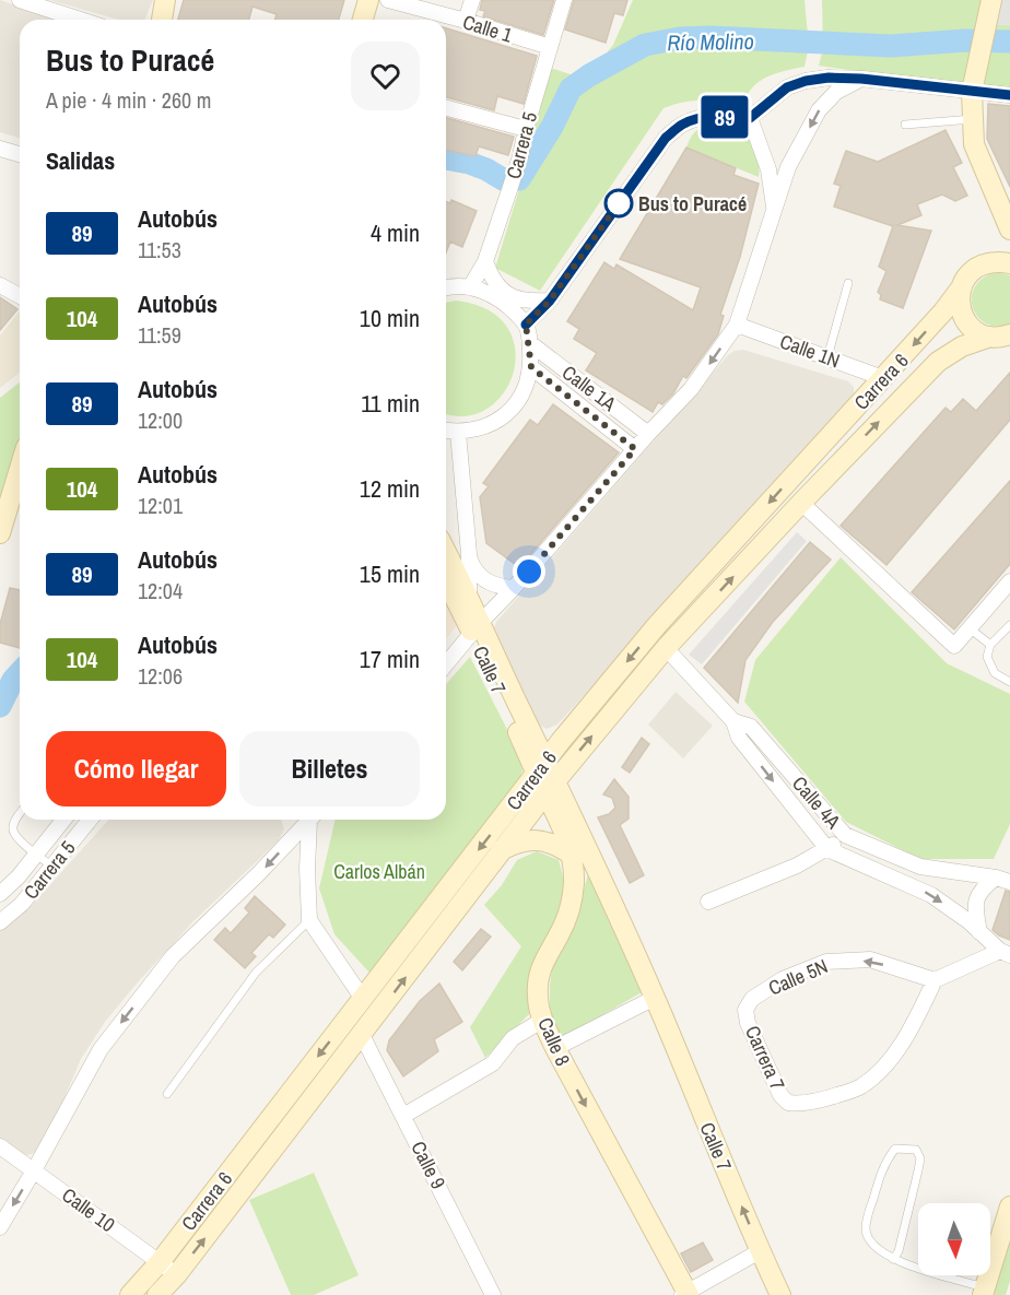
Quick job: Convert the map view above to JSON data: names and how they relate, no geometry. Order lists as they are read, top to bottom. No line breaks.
{"streets":{"main road":["Carrera 6","Calle 7","Calle 8"],"street":["Calle 1","Carrera 5","Calle 1N","Calle 1A","Calle 4A","Calle 5N","Carrera 7","Calle 9","Calle 10"]},"crossings":[["Calle 1","Carrera 5"],["Calle 1N","Carrera 6"],["Carrera 6","Calle 7"],["Carrera 6","Calle 4A"],["Carrera 6","Calle 8"],["Carrera 6","Calle 9"],["Carrera 6","Calle 10"],["Calle 7","Calle 8"],["Calle 5N","Carrera 7"]],"one_way":["Calle 8"],"water":["Río Molino"],"parks":["Carlos Albán"],"places":["Bus to Puracé"],"lines":["bus line 89"],"north":"bottom","page":{"on_map":"89","heading":[["Bus to Puracé","A pie · 4 min · 260 m"],"Salidas"],"list":[{"mark":"89","name":"Autobús","note":"11:53","value":"4 min"},{"mark":"104","name":"Autobús","note":"11:59","value":"10 min"},{"mark":"89","name":"Autobús","note":"12:00","value":"11 min"},{"mark":"104","name":"Autobús","note":"12:01","value":"12 min"},{"mark":"89","name":"Autobús","note":"12:04","value":"15 min"},{"mark":"104","name":"Autobús","note":"12:06","value":"17 min"}],"buttons":["Cómo llegar","Billetes"]}}
